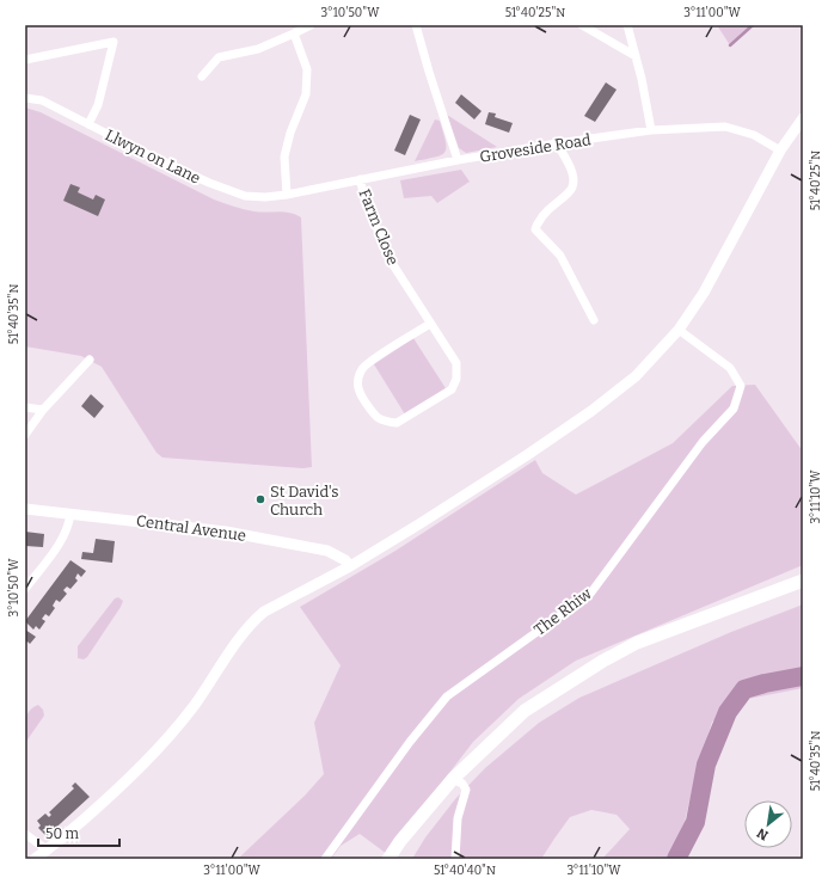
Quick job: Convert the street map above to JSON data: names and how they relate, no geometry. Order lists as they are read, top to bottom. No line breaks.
{"streets":{"street":["Groveside Road","Llwyn on Lane","Farm Close","Central Avenue","The Rhiw"]},"crossings":[["Groveside Road","Llwyn on Lane"],["Groveside Road","Farm Close"]],"places":["St David's Church"],"scale_bar":"50 m","north":"bottom left","coordinates":["3°10'50\"W","51°40'25\"N","3°11'00\"W","51°40'35\"N","3°11'10\"W","51°40'40\"N"]}
